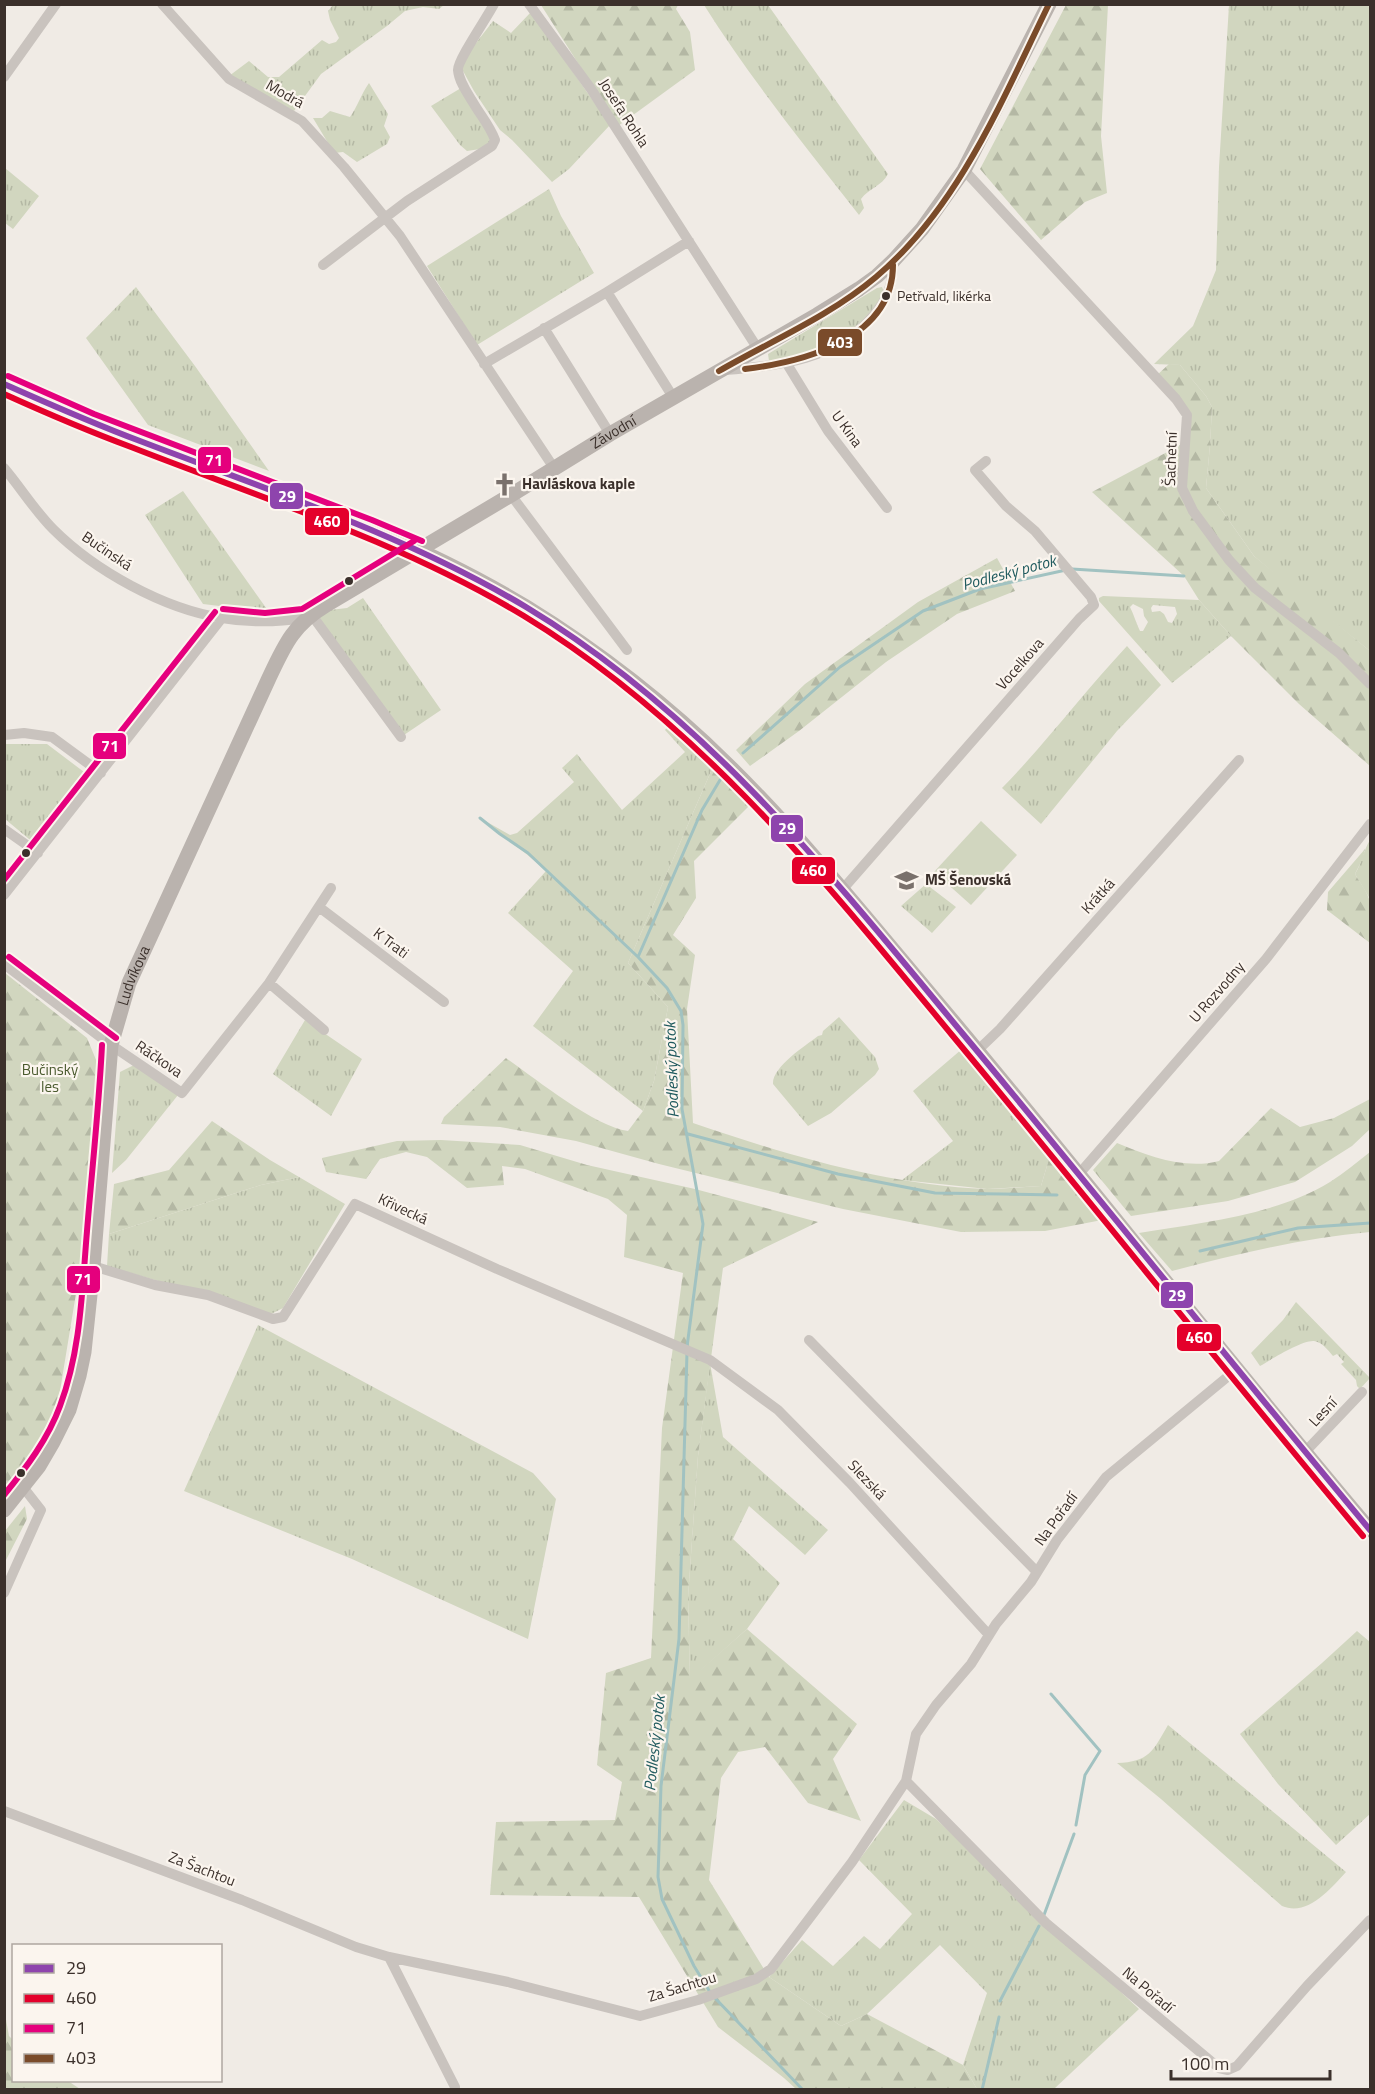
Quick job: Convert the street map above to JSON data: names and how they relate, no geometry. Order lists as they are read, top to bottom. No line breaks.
{"streets":{"street":["Modrá","Josefa Rohla","U Kina","Závodní","Šachetní","Bučinská","Vocelkova","Krátká","K Trati","Ludvíkova","U Rozvodny","Ráčkova","Křivecká","Lesní","Slezská","Na Pořadí","Za Šachtou"]},"crossings":[["Modrá","Závodní"],["Josefa Rohla","Závodní"],["U Kina","Závodní"],["Závodní","Šachetní"],["Závodní","Ludvíkova"],["Bučinská","Ludvíkova"],["Ludvíkova","Ráčkova"],["Ludvíkova","Křivecká"],["Křivecká","Slezská"],["Slezská","Na Pořadí"],["Na Pořadí","Za Šachtou"]],"water":["Podleský potok"],"parks":["Bučinský les"],"places":{"other":["Petřvald, likérka"],"church":["Havláskova kaple"],"school or university":["MŠ Šenovská"]},"lines":["transit line 403","transit line 71","transit line 29","transit line 460"],"legend":["29","460","71","403"],"scale_bar":"100 m"}
